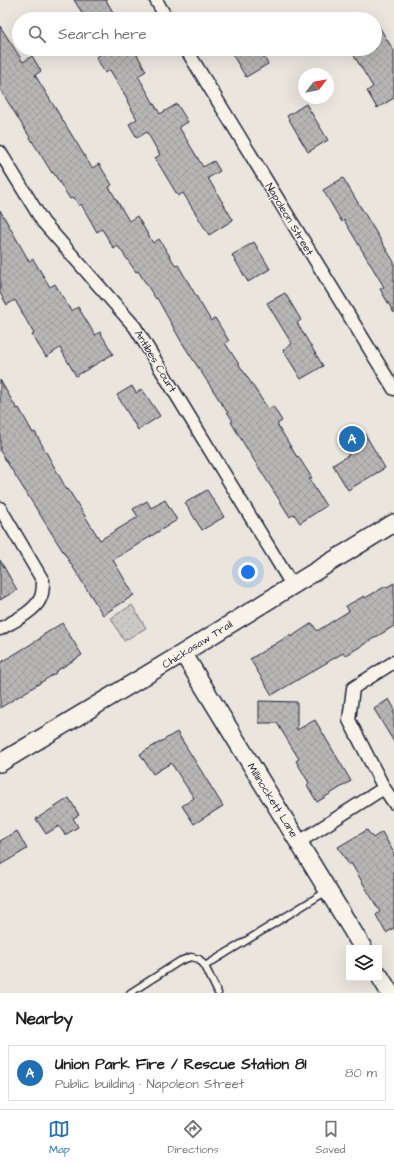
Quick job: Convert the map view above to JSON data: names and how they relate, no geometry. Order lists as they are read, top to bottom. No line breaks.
{"streets":{"street":["Napoleon Street","Antibes Court","Chickasaw Trail","Millinockett Lane"]},"crossings":[["Antibes Court","Chickasaw Trail"],["Chickasaw Trail","Millinockett Lane"]],"north":"top right","page":{"search":"Search here","pins":"A","heading":"Nearby","list":[{"mark":"A","name":"Union Park Fire / Rescue Station 81","note":"Public building · Napoleon Street","value":"80 m"}],"nav":["Map","Directions","Saved"]}}
